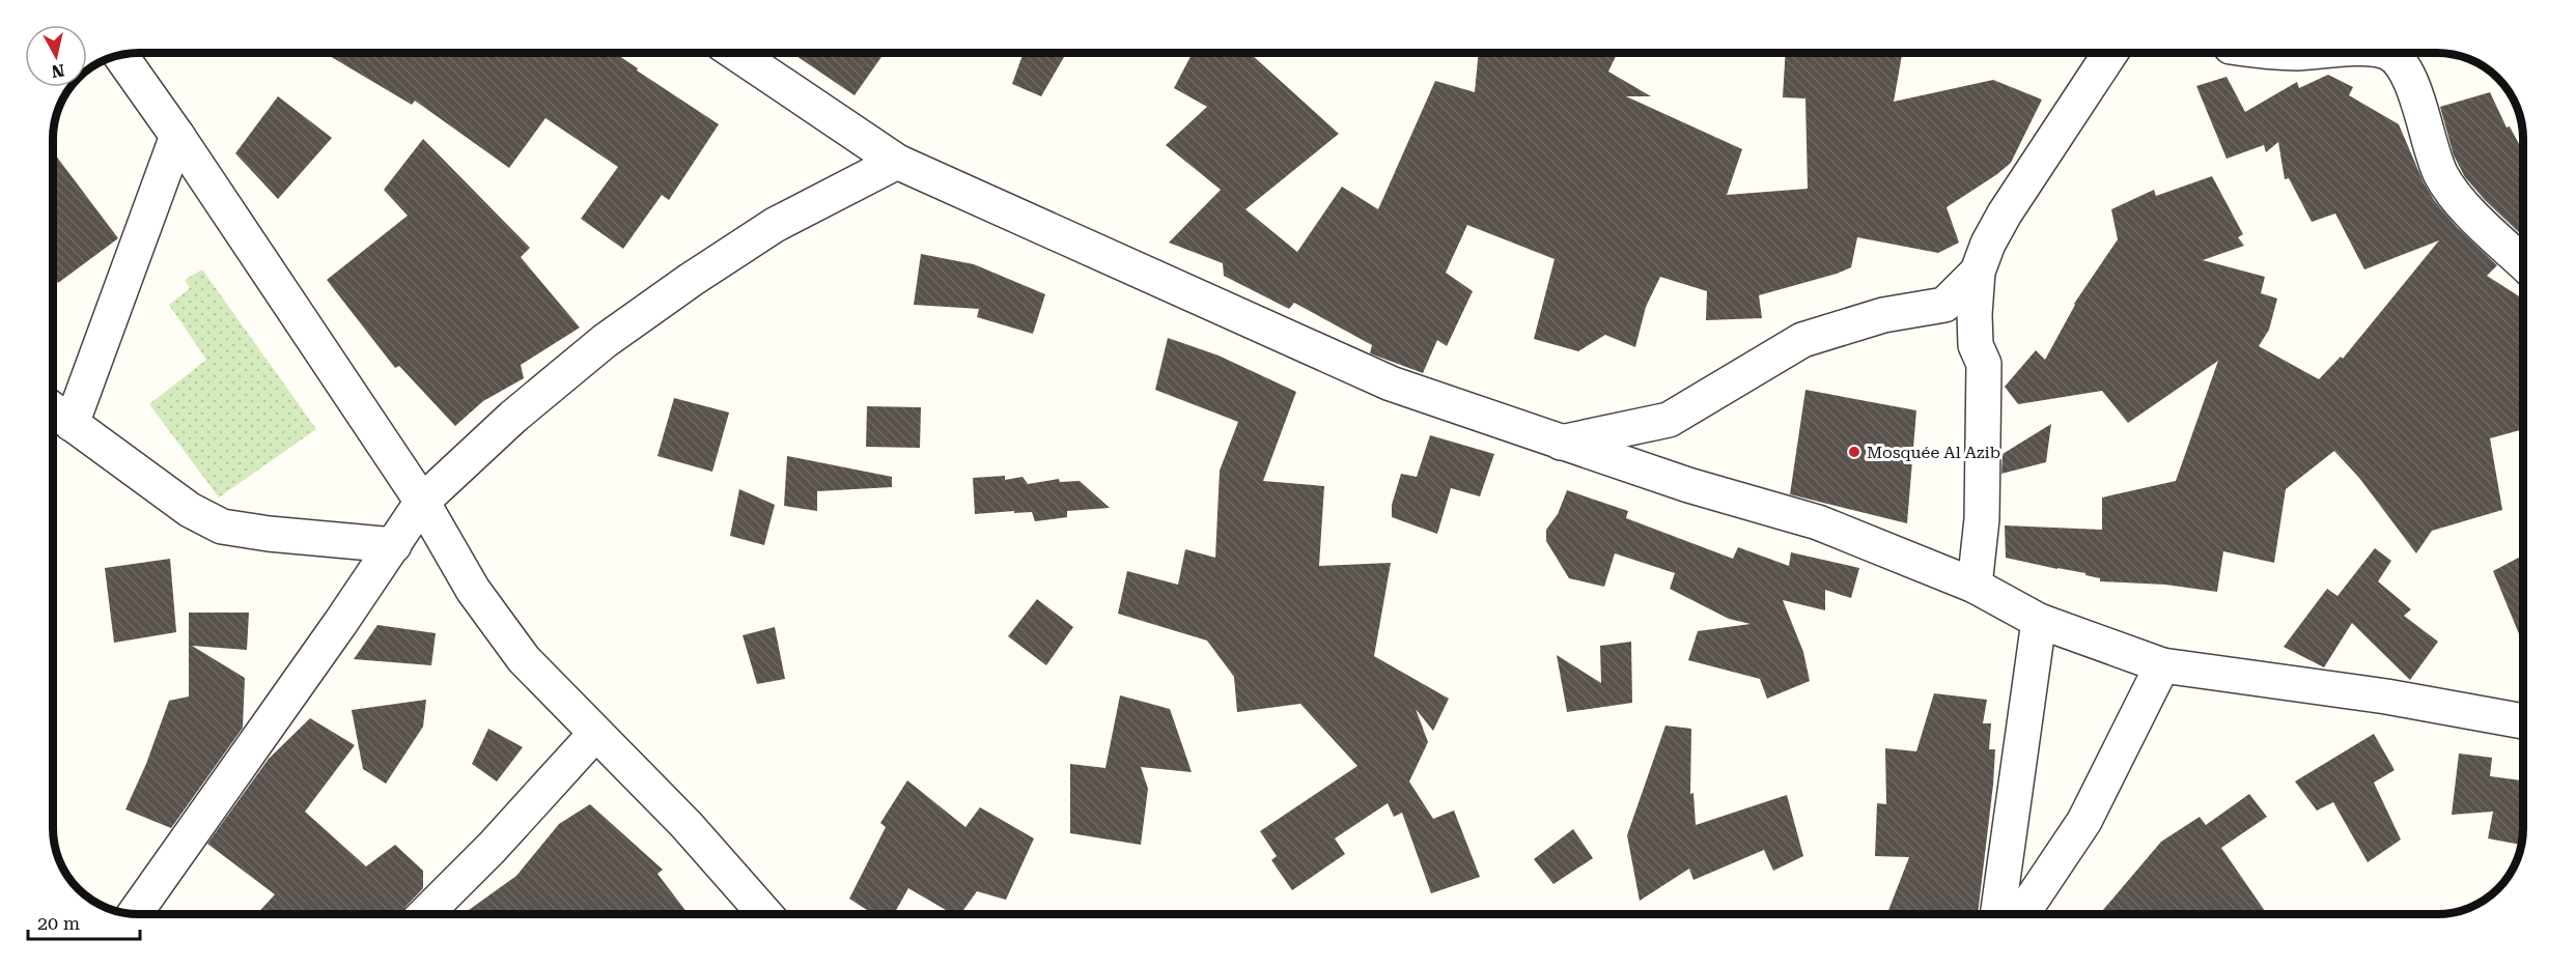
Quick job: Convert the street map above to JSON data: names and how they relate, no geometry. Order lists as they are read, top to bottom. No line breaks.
{"places":["Mosquée Al Azib"],"scale_bar":"20 m","north":"bottom"}
